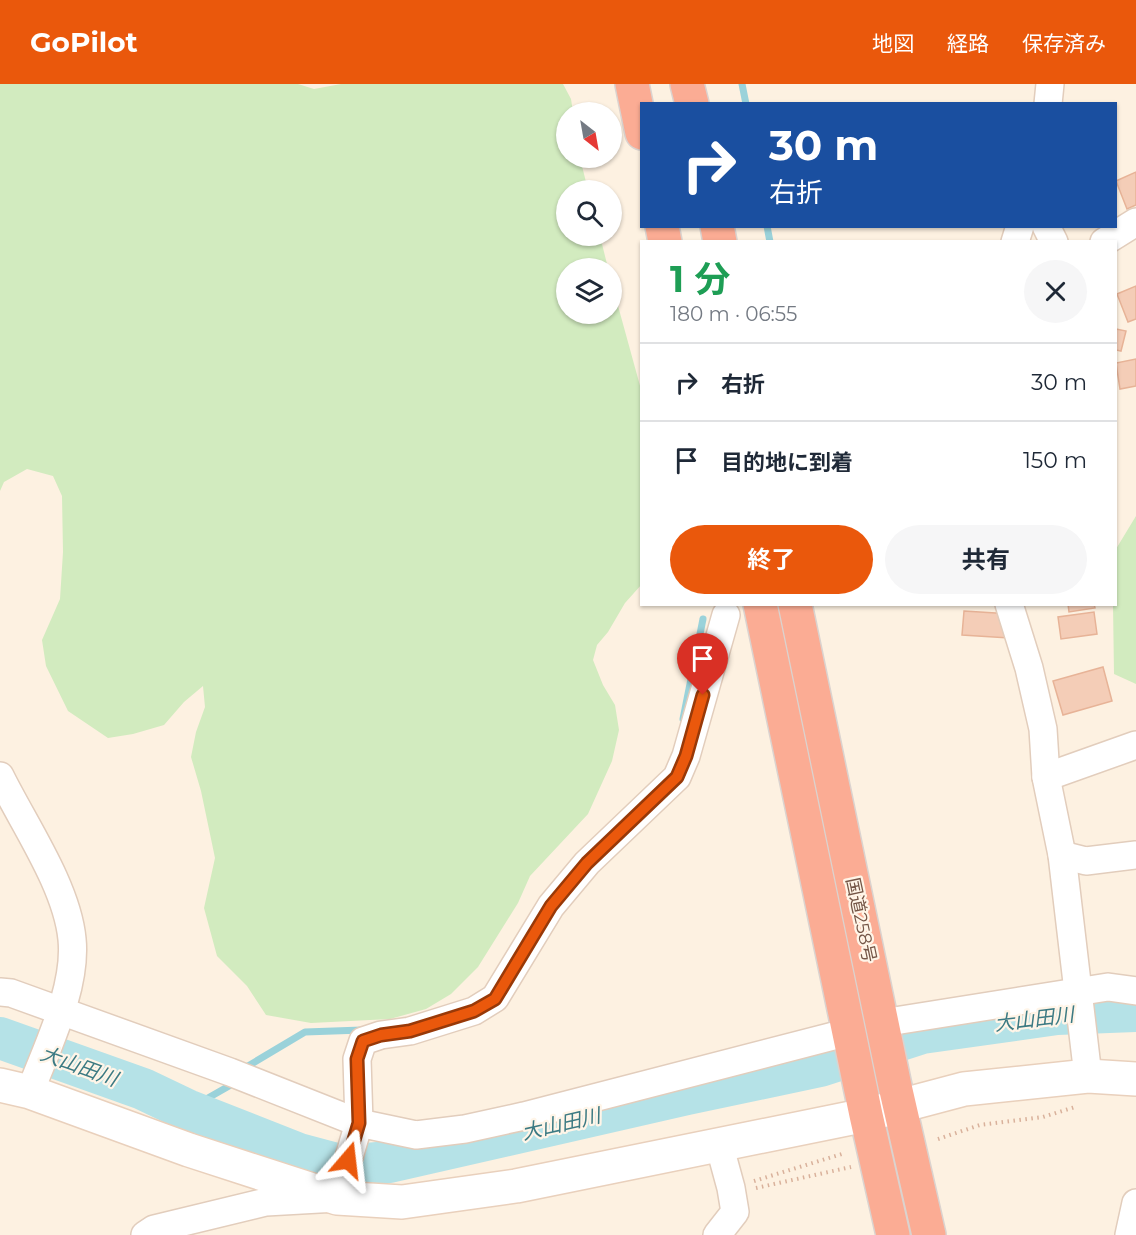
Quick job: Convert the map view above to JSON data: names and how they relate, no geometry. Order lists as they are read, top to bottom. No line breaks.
{"streets":{"highway":["国道258号"]},"water":["大山田川"],"north":"bottom right","page":{"header":"GoPilot","nav":["地図","経路","保存済み"],"turn":["30 m","右折"],"heading":["1 分","180 m · 06:55"],"list":[{"name":"右折","value":"30 m"},{"name":"目的地に到着","value":"150 m"}],"buttons":["終了","共有"]}}
